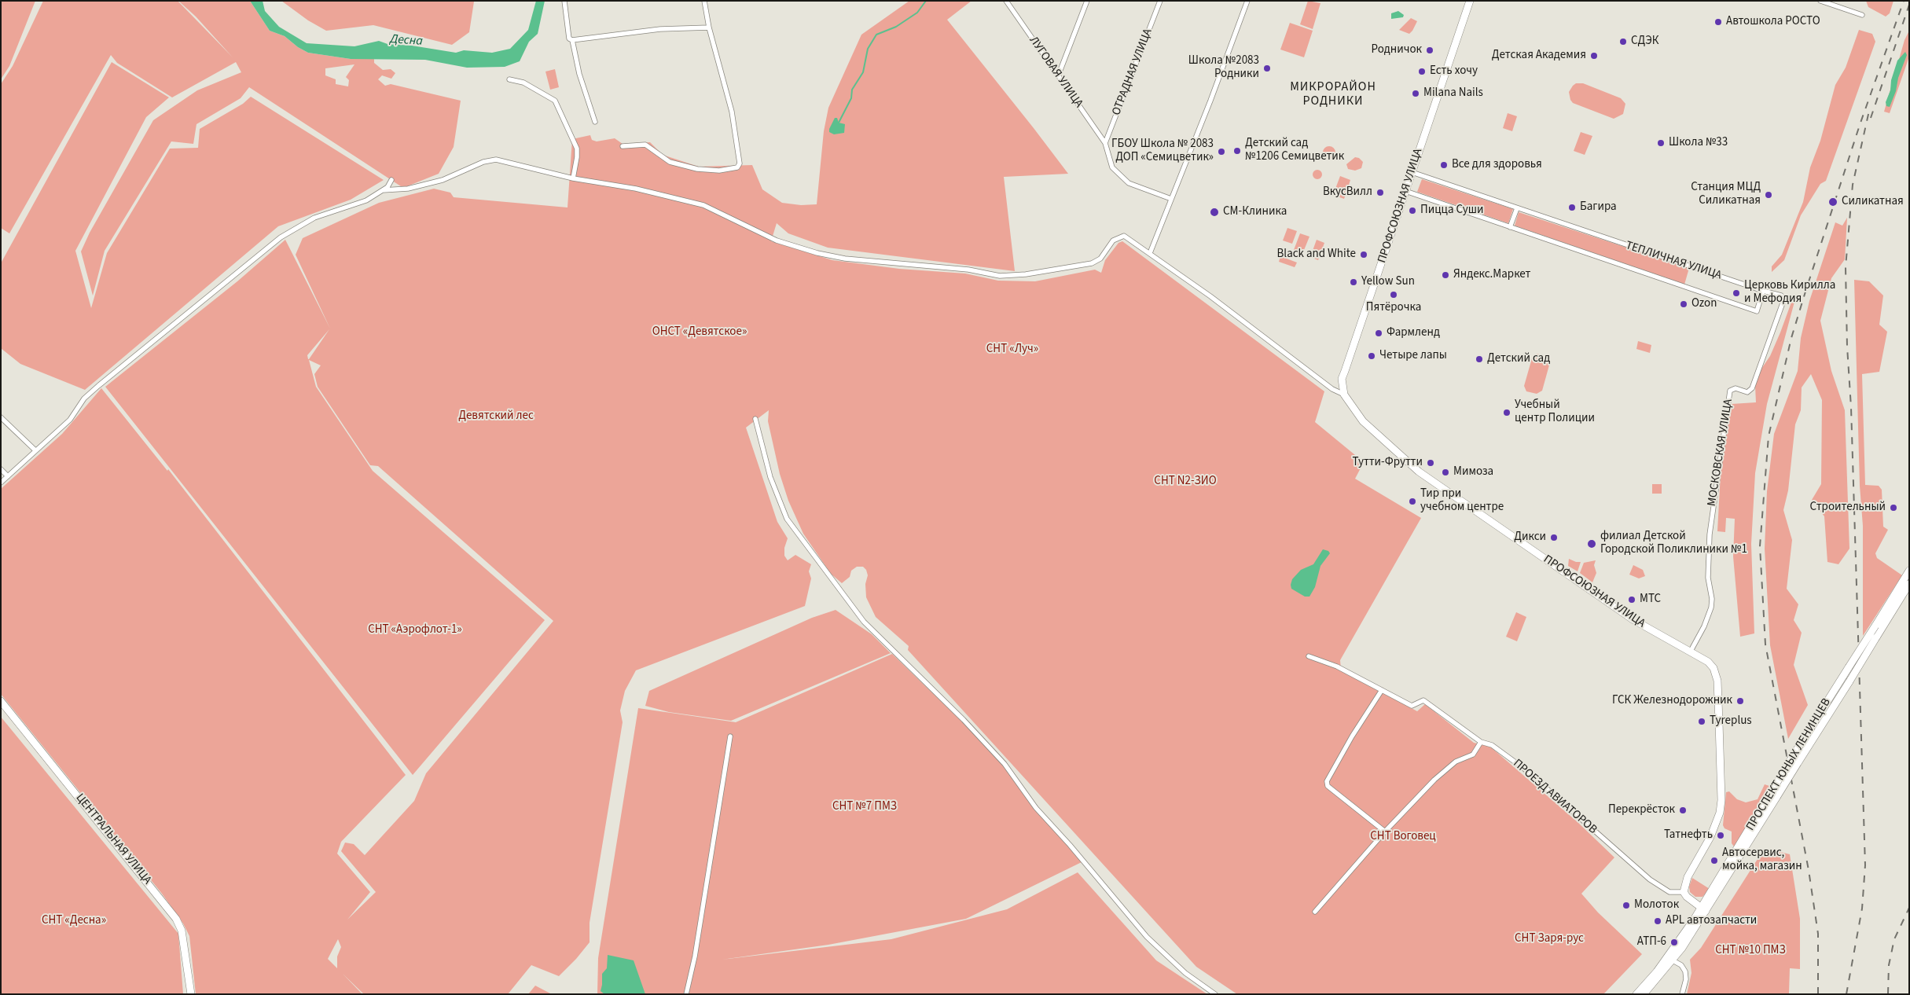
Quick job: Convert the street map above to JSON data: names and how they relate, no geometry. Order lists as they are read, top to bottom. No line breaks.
{"streets":{"main road":["ПРОФСОЮЗНАЯ УЛИЦА","ПРОСПЕКТ ЮНЫХ ЛЕНИНЦЕВ","ЦЕНТРАЛЬНАЯ УЛИЦА"],"street":["ЛУГОВАЯ УЛИЦА","ОТРАДНАЯ УЛИЦА","ТЕПЛИЧНАЯ УЛИЦА","МОСКОВСКАЯ УЛИЦА","ПРОЕЗД АВИАТОРОВ"]},"crossings":[["ЛУГОВАЯ УЛИЦА","ОТРАДНАЯ УЛИЦА"],["ПРОФСОЮЗНАЯ УЛИЦА","ТЕПЛИЧНАЯ УЛИЦА"],["ПРОФСОЮЗНАЯ УЛИЦА","МОСКОВСКАЯ УЛИЦА"],["ПРОФСОЮЗНАЯ УЛИЦА","ПРОЕЗД АВИАТОРОВ"],["ТЕПЛИЧНАЯ УЛИЦА","МОСКОВСКАЯ УЛИЦА"]],"districts":["МИКРОРАЙОН РОДНИКИ"],"water":["Десна"],"parks":["ОНСТ «Девятское»","СНТ «Луч»","Девятский лес","СНТ N2-ЗИО","СНТ «Аэрофлот-1»","СНТ №7 ПМЗ","СНТ Воговец","СНТ «Десна»","СНТ Заря-рус","СНТ №10 ПМЗ"],"places":["Автошкола РОСТО","СДЭК","Родничок","Детская Академия","Школа №2083 Родники","Есть хочу","Milana Nails","Школа №33","Детский сад №1206 Семицветик","ГБОУ Школа № 2083 ДОП «Семицветик»","Все для здоровья","ВкусВилл","Станция МЦД Силикатная","Силикатная","Багира","Пицца Суши","СМ-Клиника","Black and White","Яндекс.Маркет","Yellow Sun","Церковь Кирилла и Мефодия","Пятёрочка","Ozon","Фармленд","Четыре лапы","Детский сад","Учебный центр Полиции","Тутти-Фрутти","Мимоза","Тир при учебном центре","Строительный","Дикси","филиал Детской Городской Поликлиники №1","МТС","ГСК Железнодорожник","Tyreplus","Перекрёсток","Татнефть","Автосервис, мойка, магазин","Молоток","APL автозапчасти","АТП-6"]}
